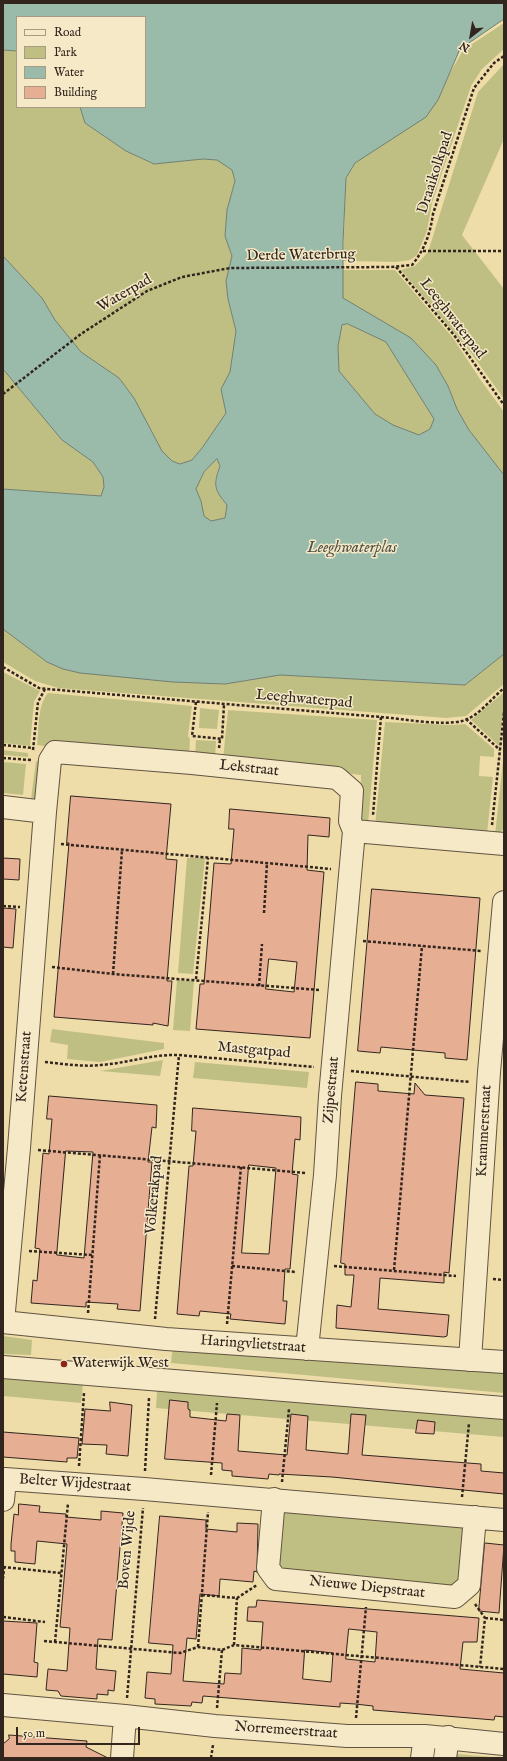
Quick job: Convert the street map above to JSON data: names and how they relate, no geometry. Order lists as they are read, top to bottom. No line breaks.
{"streets":{"street":["Lekstraat","Ketenstraat","Zijpestraat","Krammerstraat","Haringvlietstraat","Belter Wijdestraat","Nieuwe Diepstraat","Norremeerstraat"],"path":["Draaikolkpad","Derde Waterbrug","Waterpad","Leeghwaterpad","Mastgatpad","Volkerakpad","Boven Wijde"]},"crossings":[["Draaikolkpad","Derde Waterbrug"],["Draaikolkpad","Leeghwaterpad"],["Derde Waterbrug","Waterpad"],["Lekstraat","Zijpestraat"],["Mastgatpad","Ketenstraat"],["Mastgatpad","Zijpestraat"],["Mastgatpad","Krammerstraat"],["Mastgatpad","Volkerakpad"],["Ketenstraat","Haringvlietstraat"],["Zijpestraat","Haringvlietstraat"],["Krammerstraat","Haringvlietstraat"],["Volkerakpad","Haringvlietstraat"],["Belter Wijdestraat","Boven Wijde"],["Boven Wijde","Norremeerstraat"]],"water":["Leeghwaterplas"],"places":["Waterwijk West"],"legend":["Road","Park","Water","Building"],"scale_bar":"50 m","north":"bottom left"}
